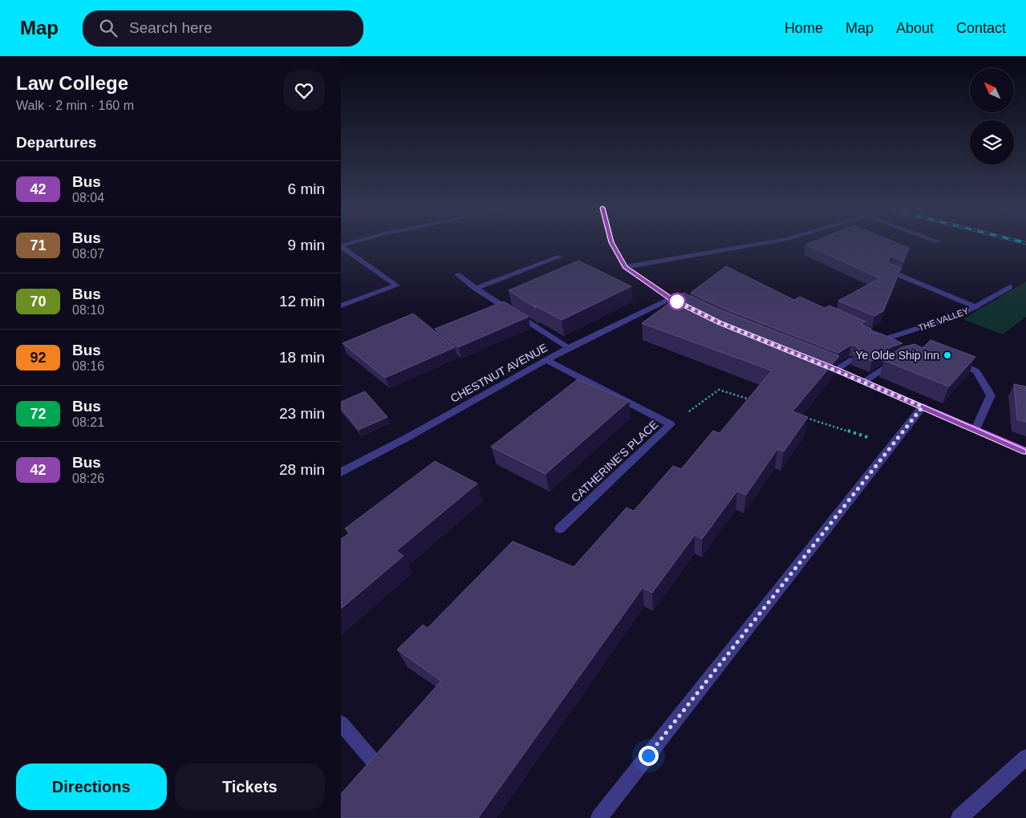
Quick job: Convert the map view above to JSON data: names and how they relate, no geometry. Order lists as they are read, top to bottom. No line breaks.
{"streets":{"street":["THE VALLEY","CHESTNUT AVENUE","CATHERINE'S PLACE"]},"crossings":[["CHESTNUT AVENUE","CATHERINE'S PLACE"]],"places":["Ye Olde Ship Inn"],"lines":["bus line 42"],"north":"top left","page":{"header":"Map","search":"Search here","nav":["Home","Map","About","Contact"],"heading":[["Law College","Walk · 2 min · 160 m"],"Departures"],"list":[{"mark":"42","name":"Bus","note":"08:04","value":"6 min"},{"mark":"71","name":"Bus","note":"08:07","value":"9 min"},{"mark":"70","name":"Bus","note":"08:10","value":"12 min"},{"mark":"92","name":"Bus","note":"08:16","value":"18 min"},{"mark":"72","name":"Bus","note":"08:21","value":"23 min"},{"mark":"42","name":"Bus","note":"08:26","value":"28 min"}],"buttons":["Directions","Tickets"]}}
